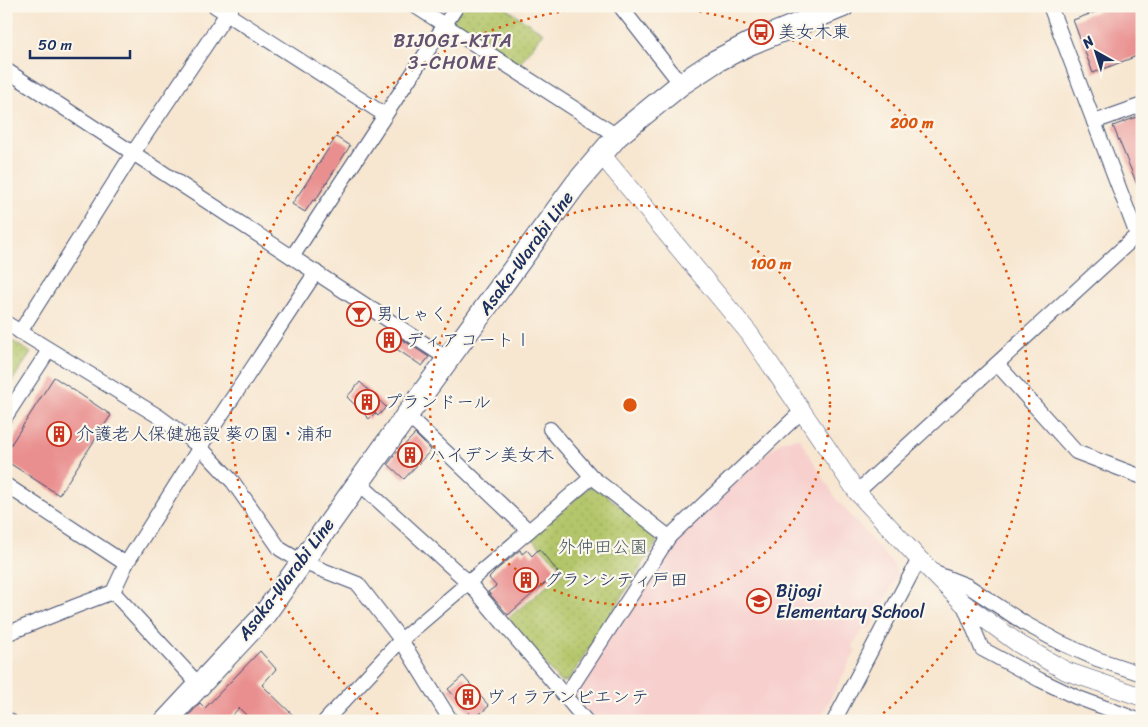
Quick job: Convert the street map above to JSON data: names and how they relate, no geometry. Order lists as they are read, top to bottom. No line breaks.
{"streets":{"main road":["Asaka-Warabi Line"]},"districts":["BIJOGI-KITA 3-CHOME"],"parks":["外仲田公園"],"places":{"bus stop":["美女木東"],"bar":["男しゃく"],"building":["ディアコートⅠ","プランドール","介護老人保健施設 葵の園・浦和","ハイデン美女木","グランシティ戸田","ヴィラアンビエンテ"],"school or university":["Bijogi Elementary School"]},"scale_bar":"50 m","north":"top left","rings":["200 m","100 m"]}
